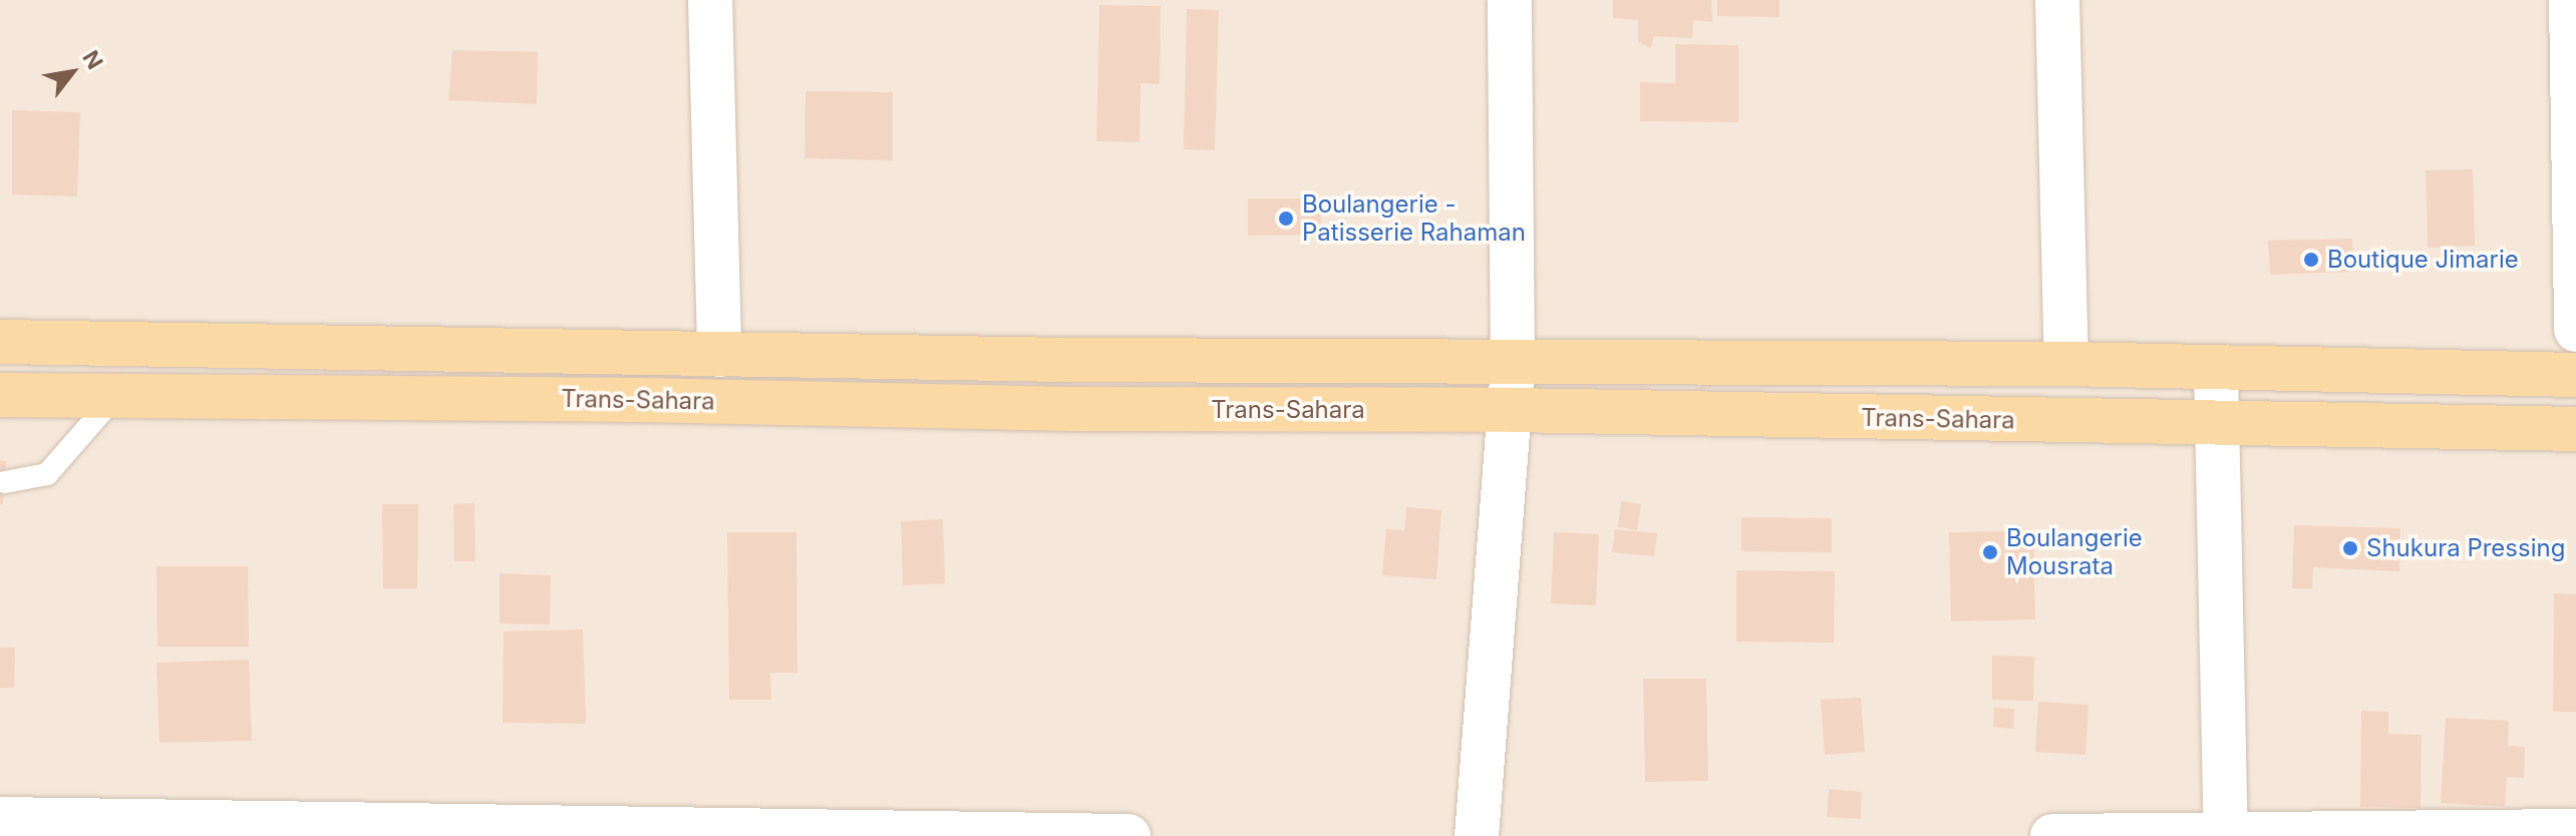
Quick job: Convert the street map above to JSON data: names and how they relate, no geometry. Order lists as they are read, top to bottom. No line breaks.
{"streets":{"main road":["Trans-Sahara"]},"places":["Boulangerie - Patisserie Rahaman","Boutique Jimarie","Shukura Pressing","Boulangerie Mousrata"],"north":"top right"}
